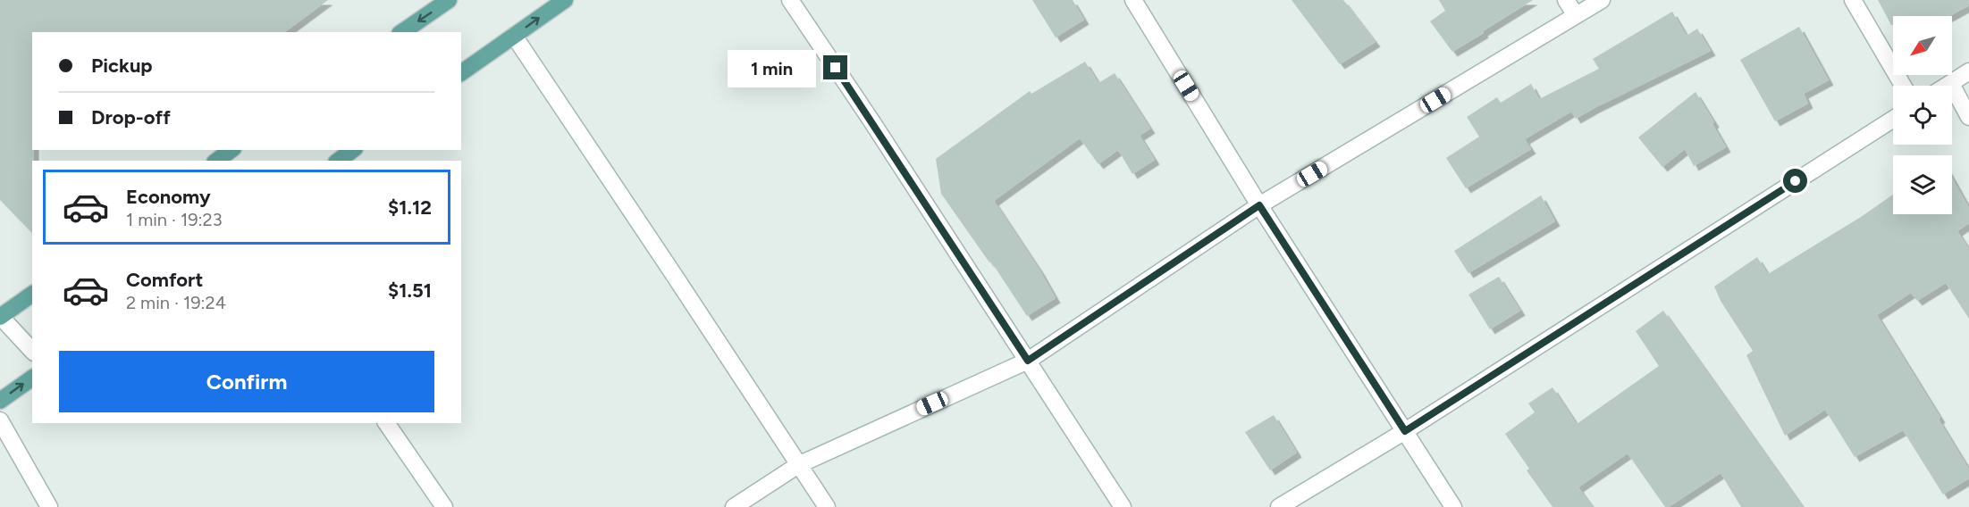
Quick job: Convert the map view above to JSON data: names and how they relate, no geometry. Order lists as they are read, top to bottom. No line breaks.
{"north":"bottom left","page":{"banner":["Pickup","Drop-off"],"bubble":"1 min","list":[{"name":"Economy","note":"1 min · 19:23","value":"$1.12"},{"name":"Comfort","note":"2 min · 19:24","value":"$1.51"}],"buttons":"Confirm"}}
